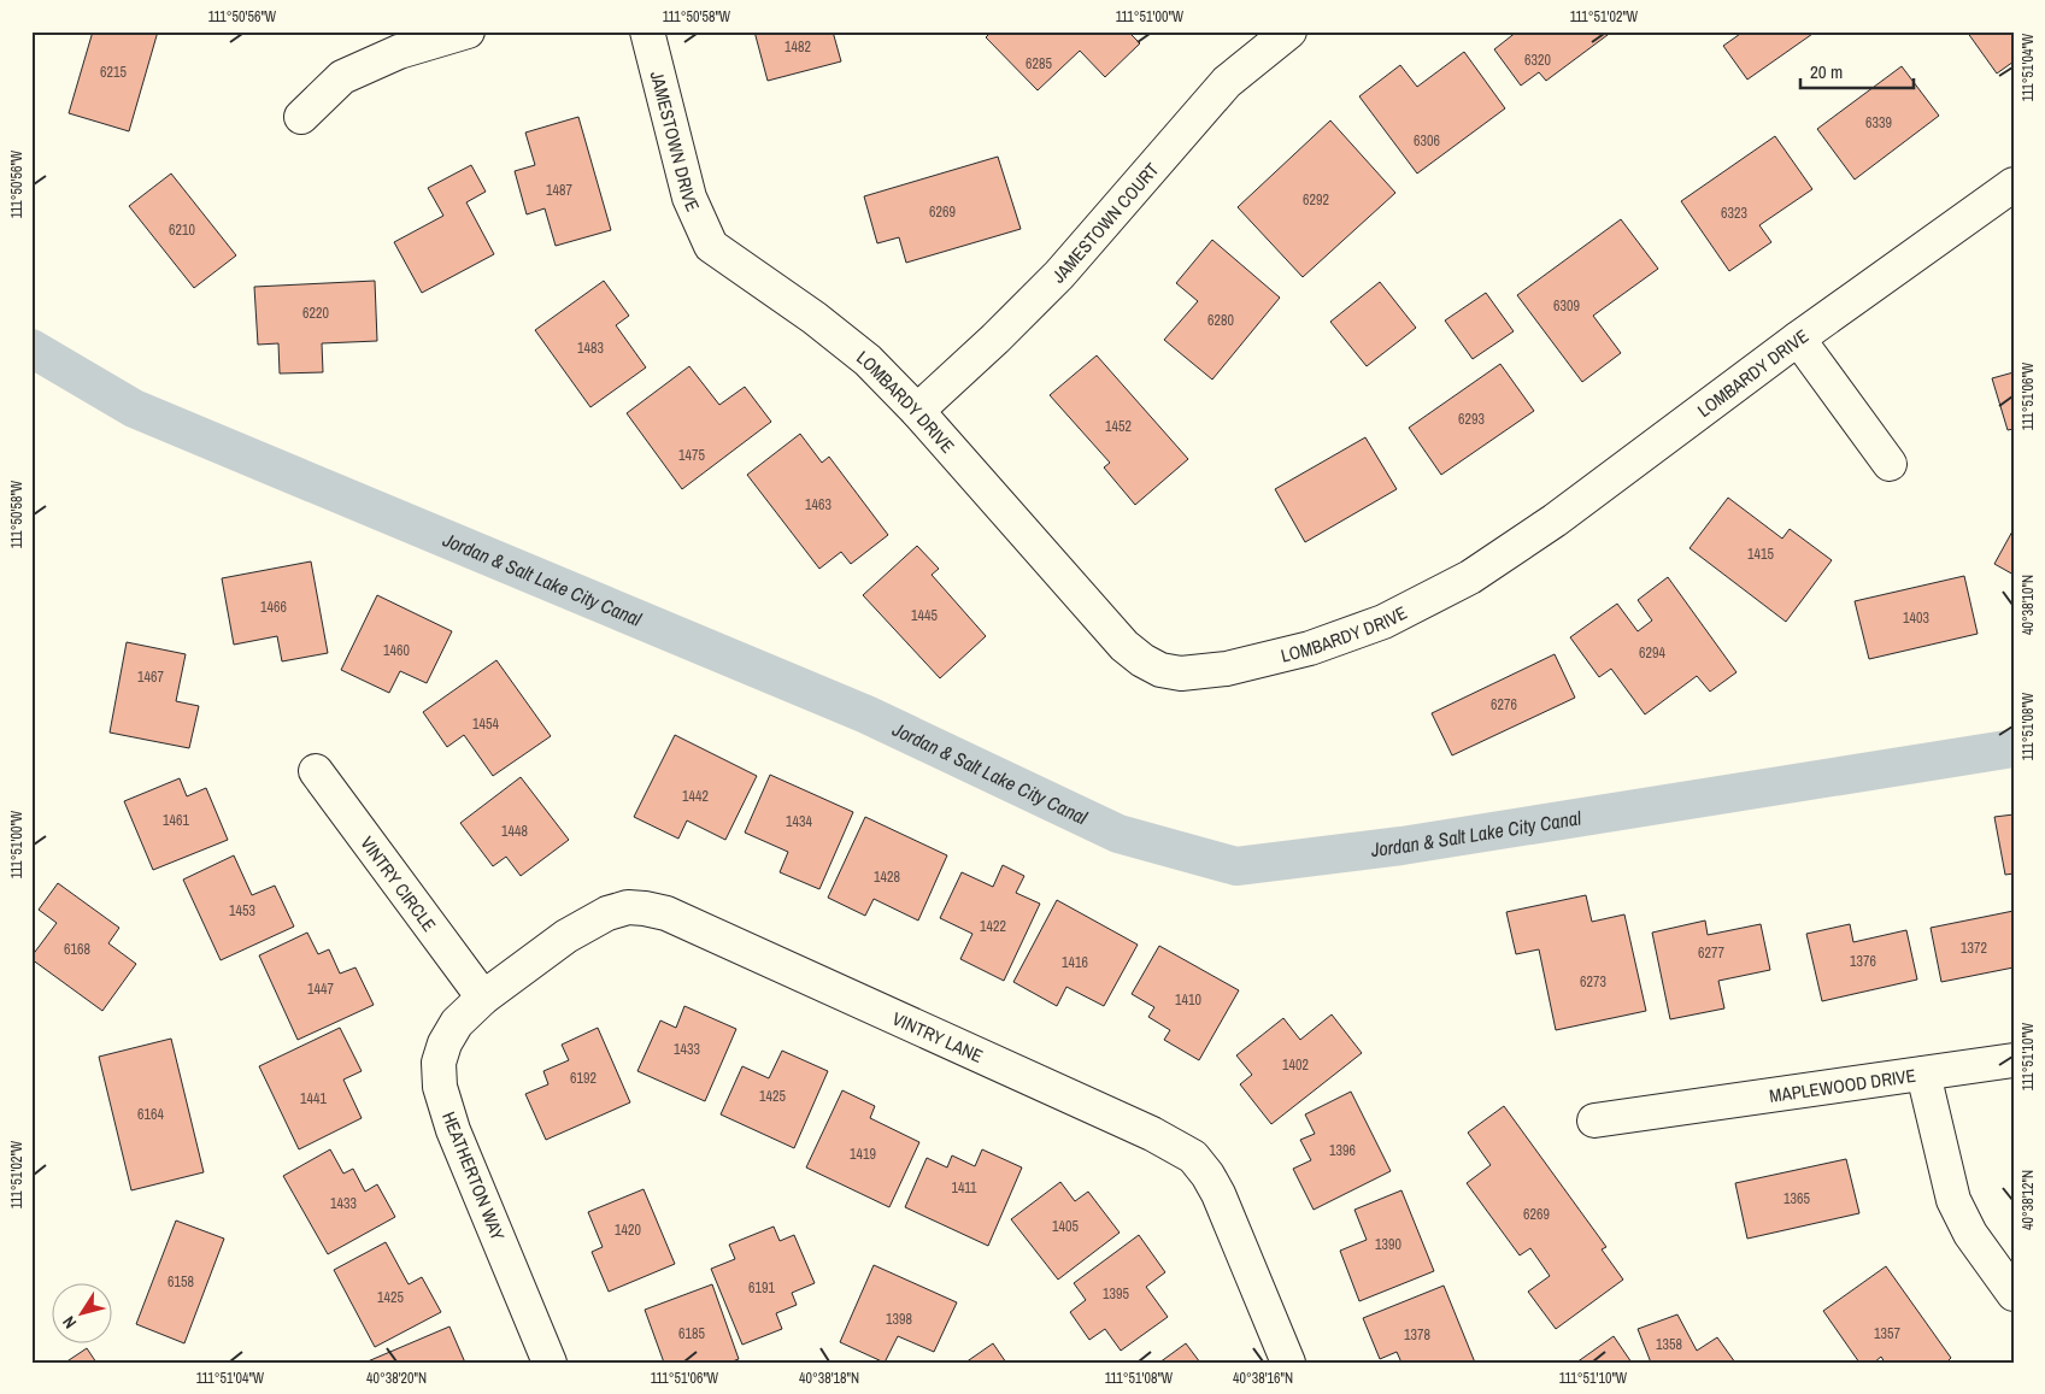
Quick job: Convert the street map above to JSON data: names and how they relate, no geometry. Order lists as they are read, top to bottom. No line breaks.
{"streets":{"street":["JAMESTOWN DRIVE","JAMESTOWN COURT","LOMBARDY DRIVE","VINTRY CIRCLE","VINTRY LANE","MAPLEWOOD DRIVE","HEATHERTON WAY"]},"crossings":[["JAMESTOWN DRIVE","LOMBARDY DRIVE"],["JAMESTOWN COURT","LOMBARDY DRIVE"],["VINTRY CIRCLE","VINTRY LANE"],["VINTRY CIRCLE","HEATHERTON WAY"],["VINTRY LANE","HEATHERTON WAY"]],"water":["Jordan & Salt Lake City Canal"],"house_numbers":["1482","6320","6285","6215","6339","6306","1487","6292","6269","6323","6210","6309","6220","6280","1483","6293","1452","1475","1463","1415","1466","1445","1403","1460","6294","1467","6276","1454","1442","1461","1434","1448","1428","1453","1422","1372","6168","6277","1376","1416","6273","1447","1410","1433","1402","6192","1425","1441","6164","1396","1419","1411","1365","1433","6269","1405","1420","1390","6158","6191","1395","1425","1398","6185","1357","1378","1358"],"scale_bar":"20 m","north":"bottom left","coordinates":["111°50'56\"W","111°50'58\"W","111°51'00\"W","111°51'02\"W","111°51'04\"W","111°51'06\"W","40°38'10\"N","111°51'08\"W","111°51'10\"W","40°38'12\"N","40°38'20\"N","40°38'18\"N","40°38'16\"N"]}
